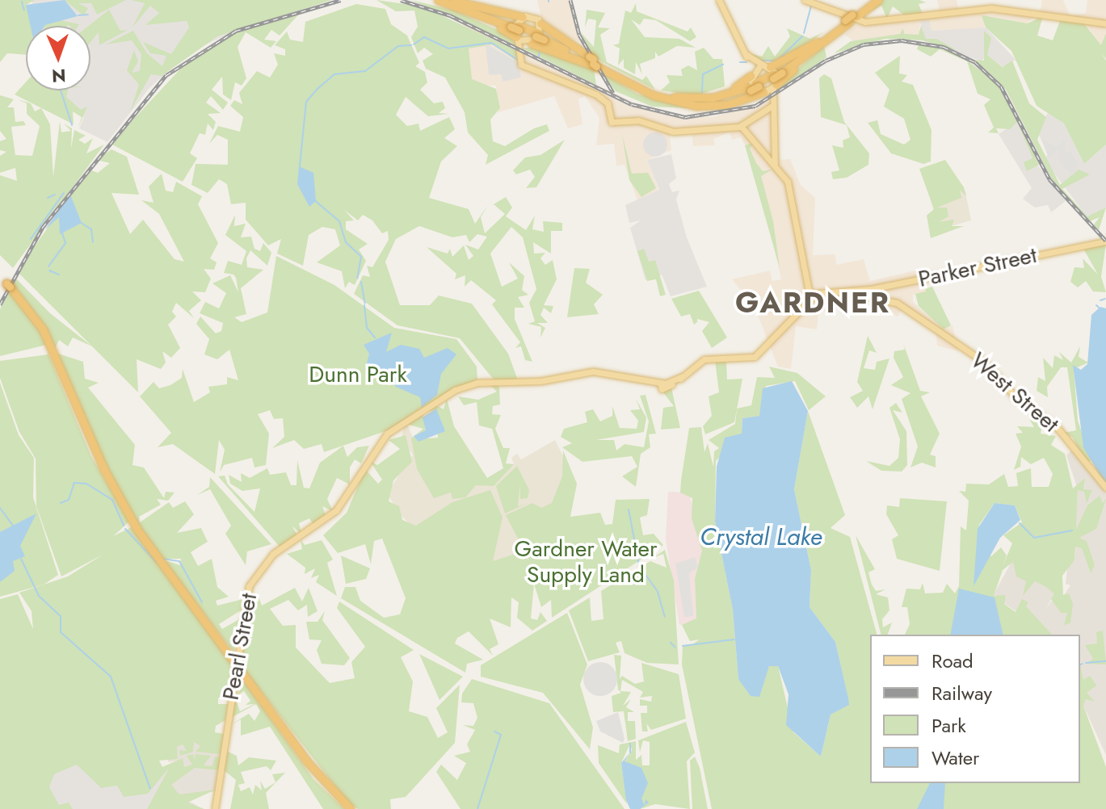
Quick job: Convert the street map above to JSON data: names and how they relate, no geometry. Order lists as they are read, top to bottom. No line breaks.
{"streets":{"main road":["Parker Street","West Street","Pearl Street"]},"crossings":[["Parker Street","West Street"],["Parker Street","Pearl Street"]],"districts":["GARDNER"],"water":["Crystal Lake"],"parks":["Dunn Park","Gardner Water Supply Land"],"legend":["Road","Railway","Park","Water"],"north":"bottom"}
